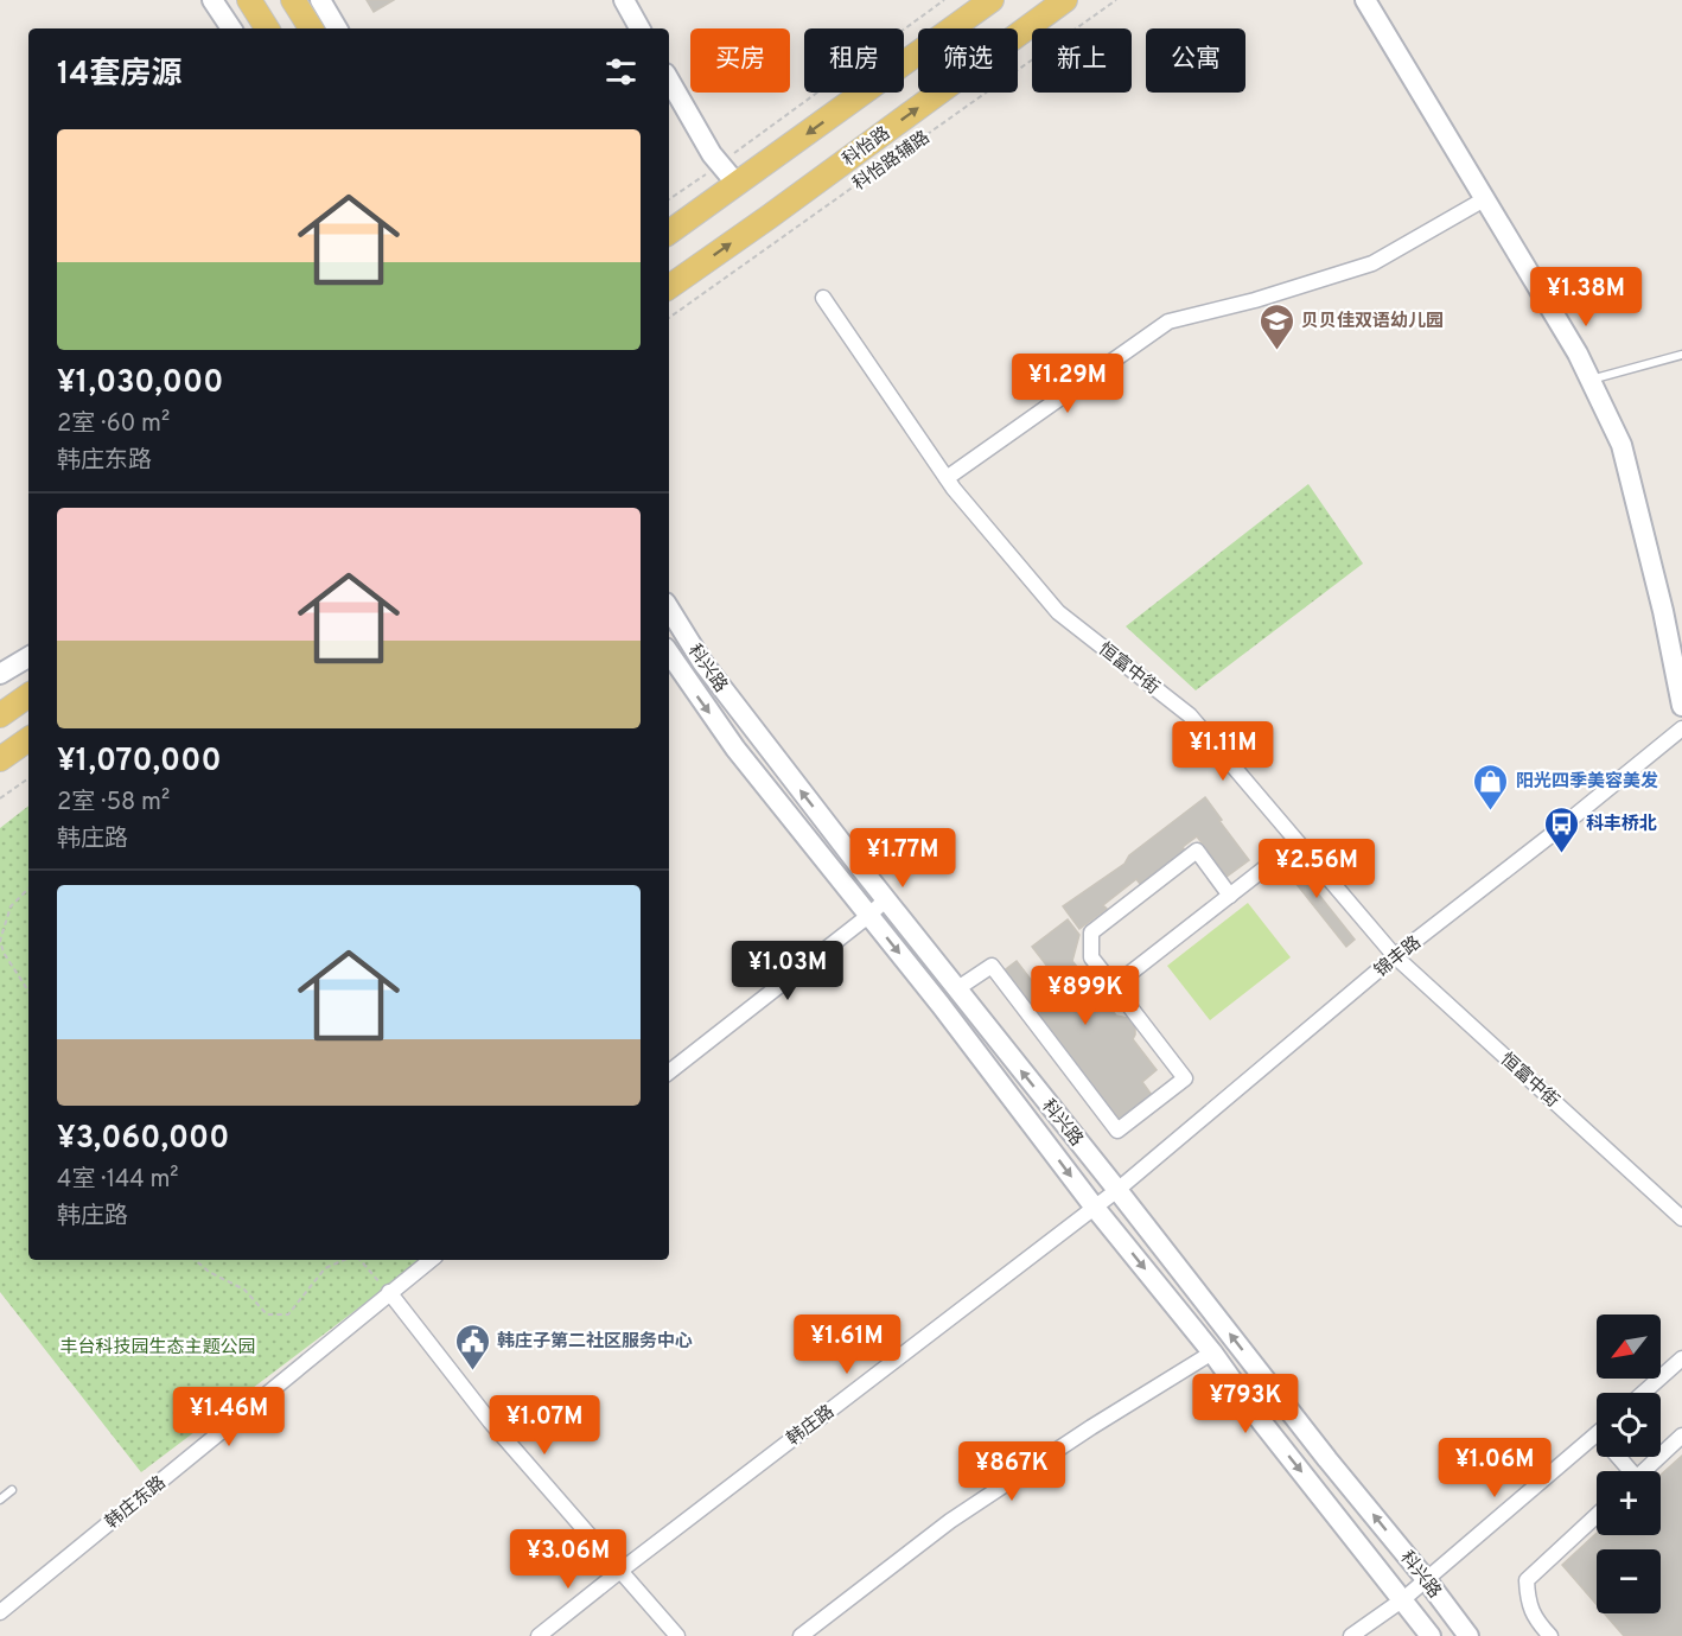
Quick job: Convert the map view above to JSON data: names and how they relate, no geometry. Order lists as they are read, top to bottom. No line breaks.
{"streets":{"main road":["科怡路","科兴路"],"street":["恒富中街","锦丰路","韩庄路","韩庄东路"],"path":["科怡路辅路"]},"crossings":[["科兴路","锦丰路"],["科兴路","韩庄路"],["恒富中街","锦丰路"],["锦丰路","韩庄路"]],"parks":["丰台科技园生态主题公园"],"places":{"school or university":["贝贝佳双语幼儿园"],"shop":["阳光四季美容美发"],"bus stop":["科丰桥北"],"public building":["韩庄子第二社区服务中心"]},"north":"bottom left","page":{"chip":["买房","租房","筛选","新上","公寓"],"heading":"14套房源","list":[{"name":"¥1,030,000","note":"2室 · 60 m² · 韩庄东路"},{"name":"¥1,070,000","note":"2室 · 58 m² · 韩庄路"},{"name":"¥3,060,000","note":"4室 · 144 m² · 韩庄路"}],"price":["¥1.38M","¥1.29M","¥1.11M","¥1.77M","¥2.56M","¥1.03M","¥899K","¥1.61M","¥793K","¥1.46M","¥1.07M","¥1.06M","¥867K","¥3.06M"],"map_buttons":["+","−"]}}
